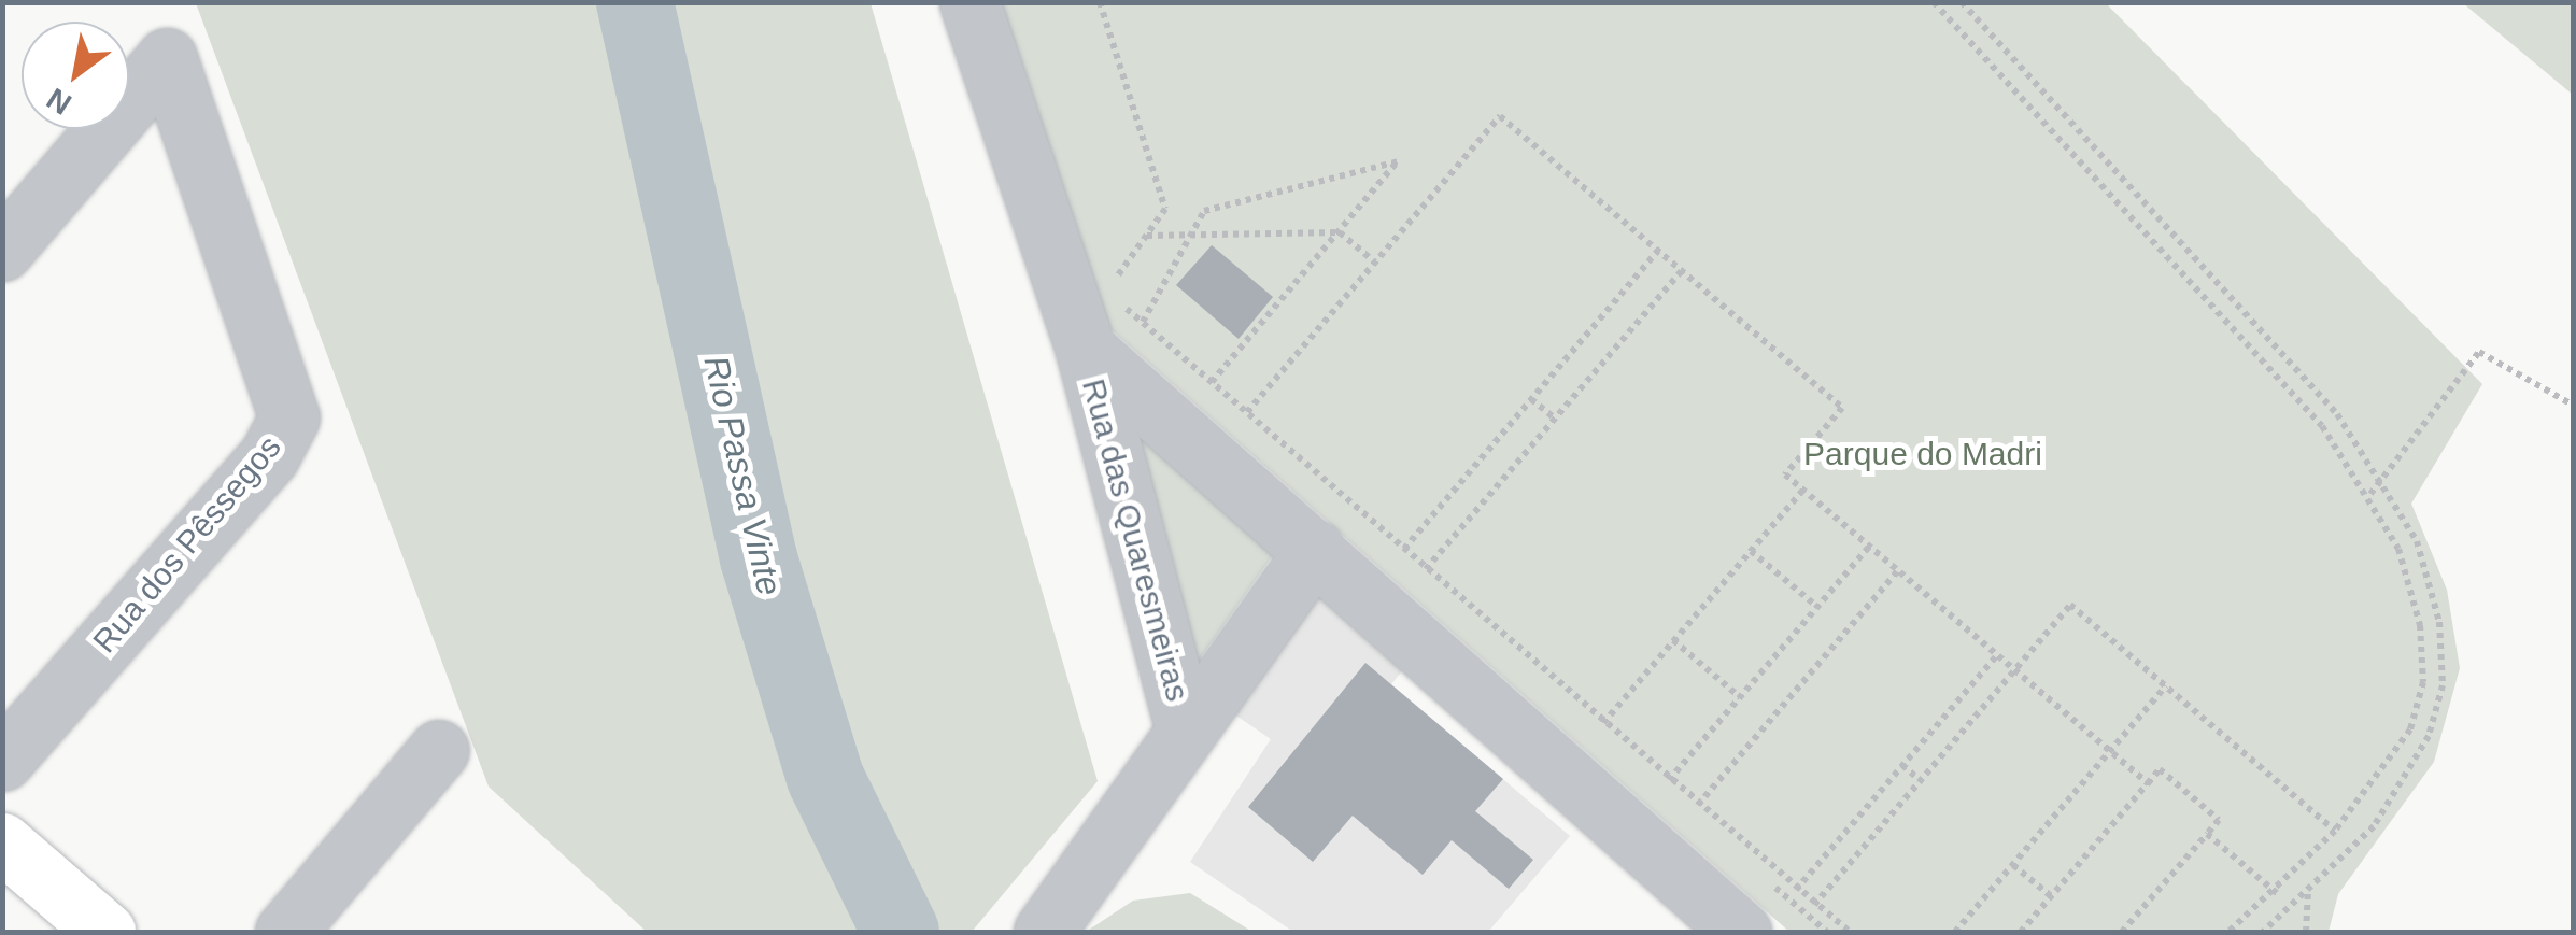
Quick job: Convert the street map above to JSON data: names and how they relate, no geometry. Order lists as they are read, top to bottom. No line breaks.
{"streets":{"street":["Rua das Quaresmeiras","Rua dos Pêssegos"]},"water":["Rio Passa Vinte"],"parks":["Parque do Madri"],"north":"bottom left"}
